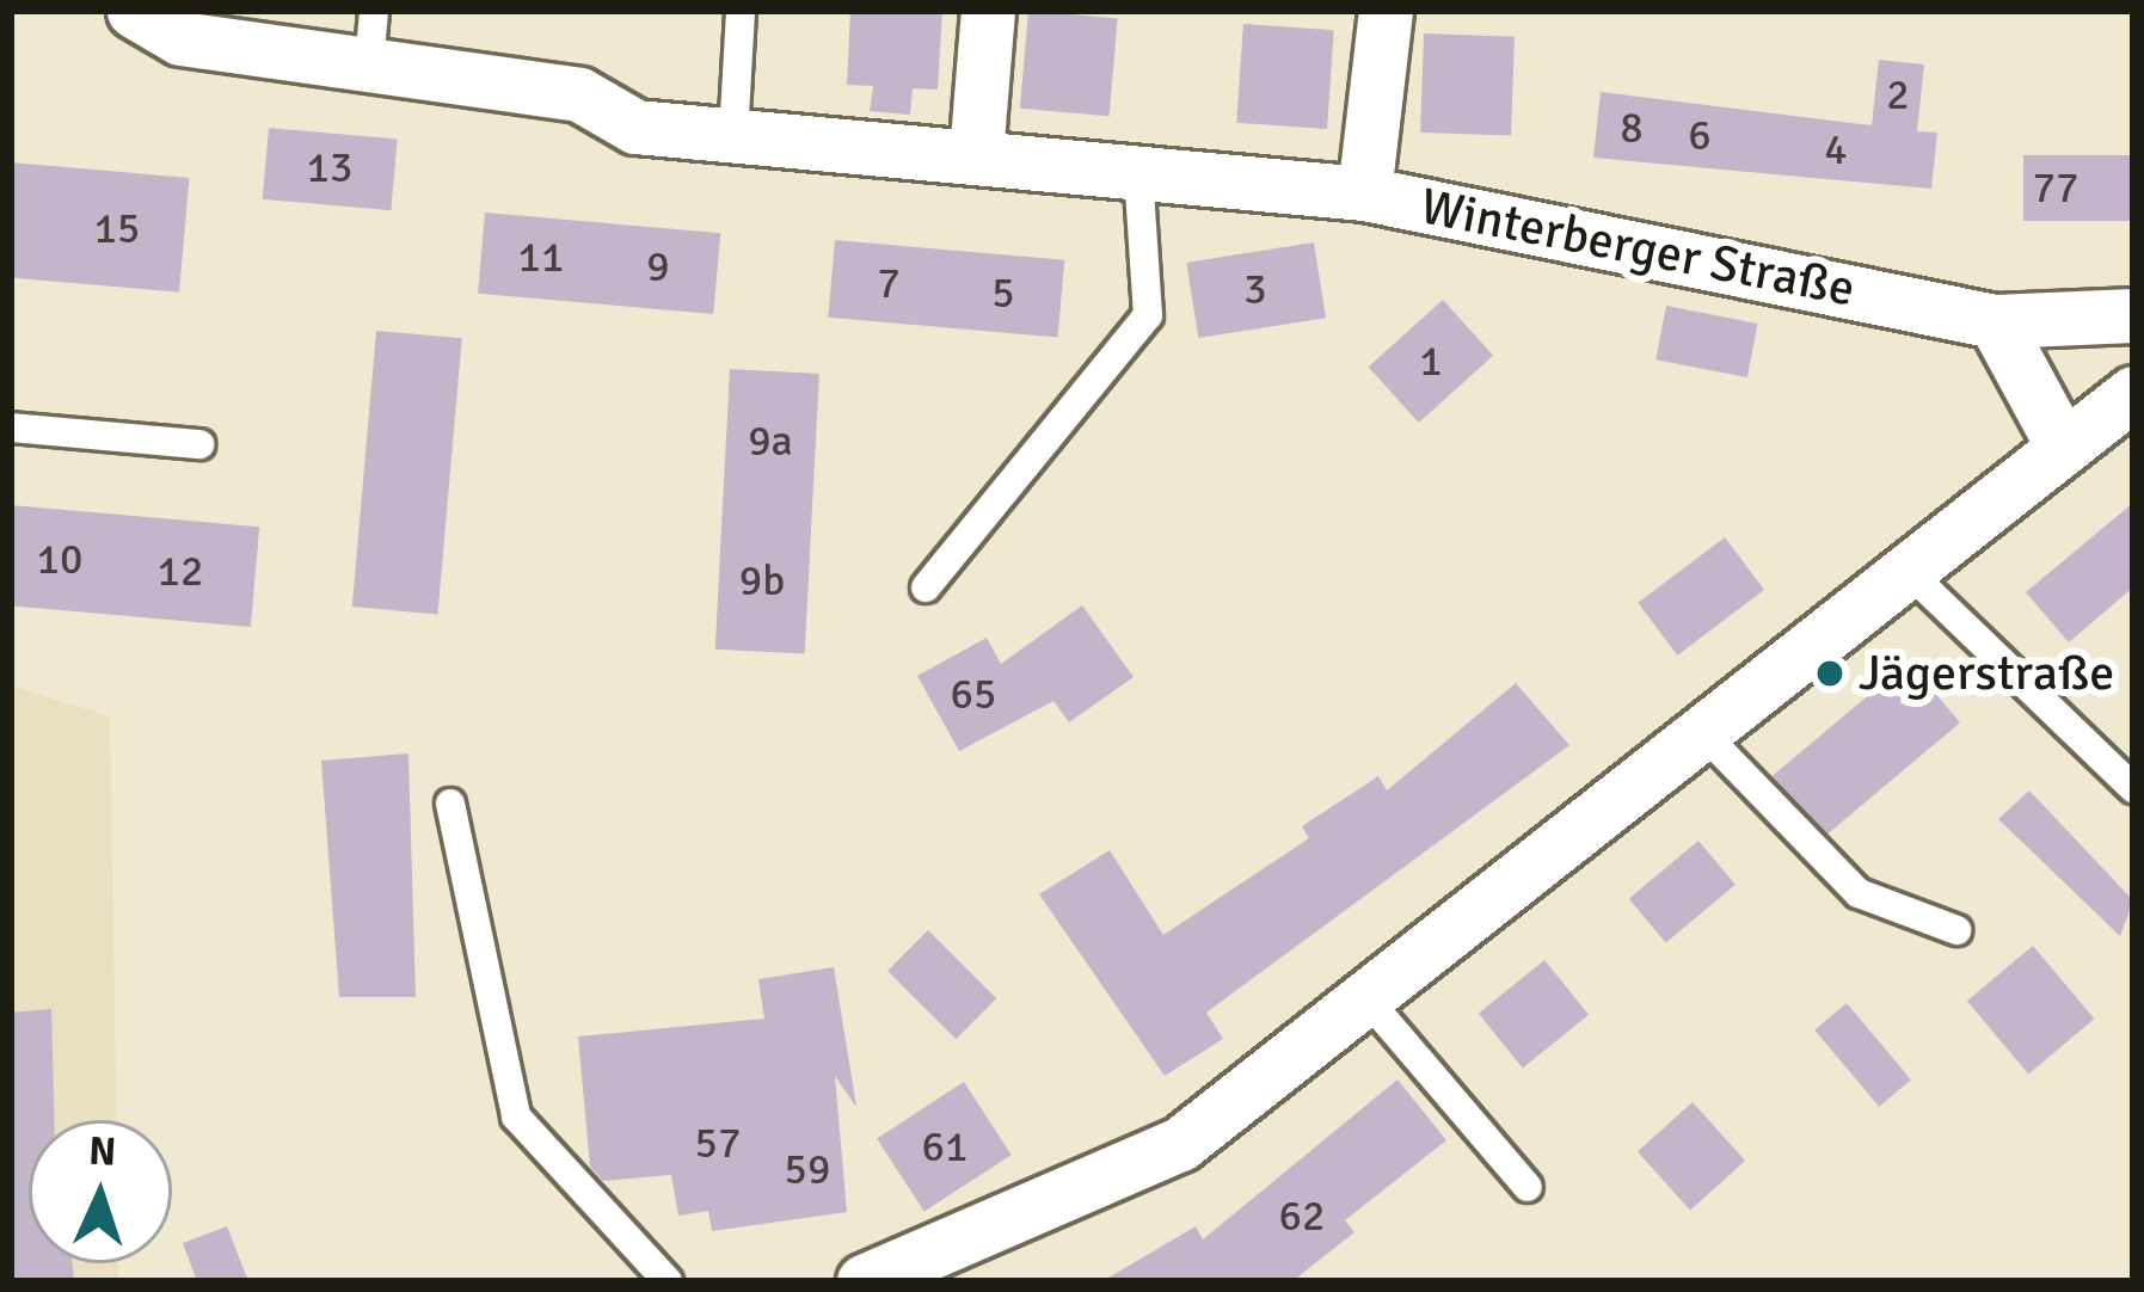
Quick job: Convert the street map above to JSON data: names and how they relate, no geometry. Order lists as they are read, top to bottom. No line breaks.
{"streets":{"street":["Winterberger Straße"]},"places":["Jägerstraße"],"house_numbers":["2","8","6","4","13","77","15","11","9","7","3","5","1","9a","10","12","9b","65","57","61","59","62"],"north":"top"}
